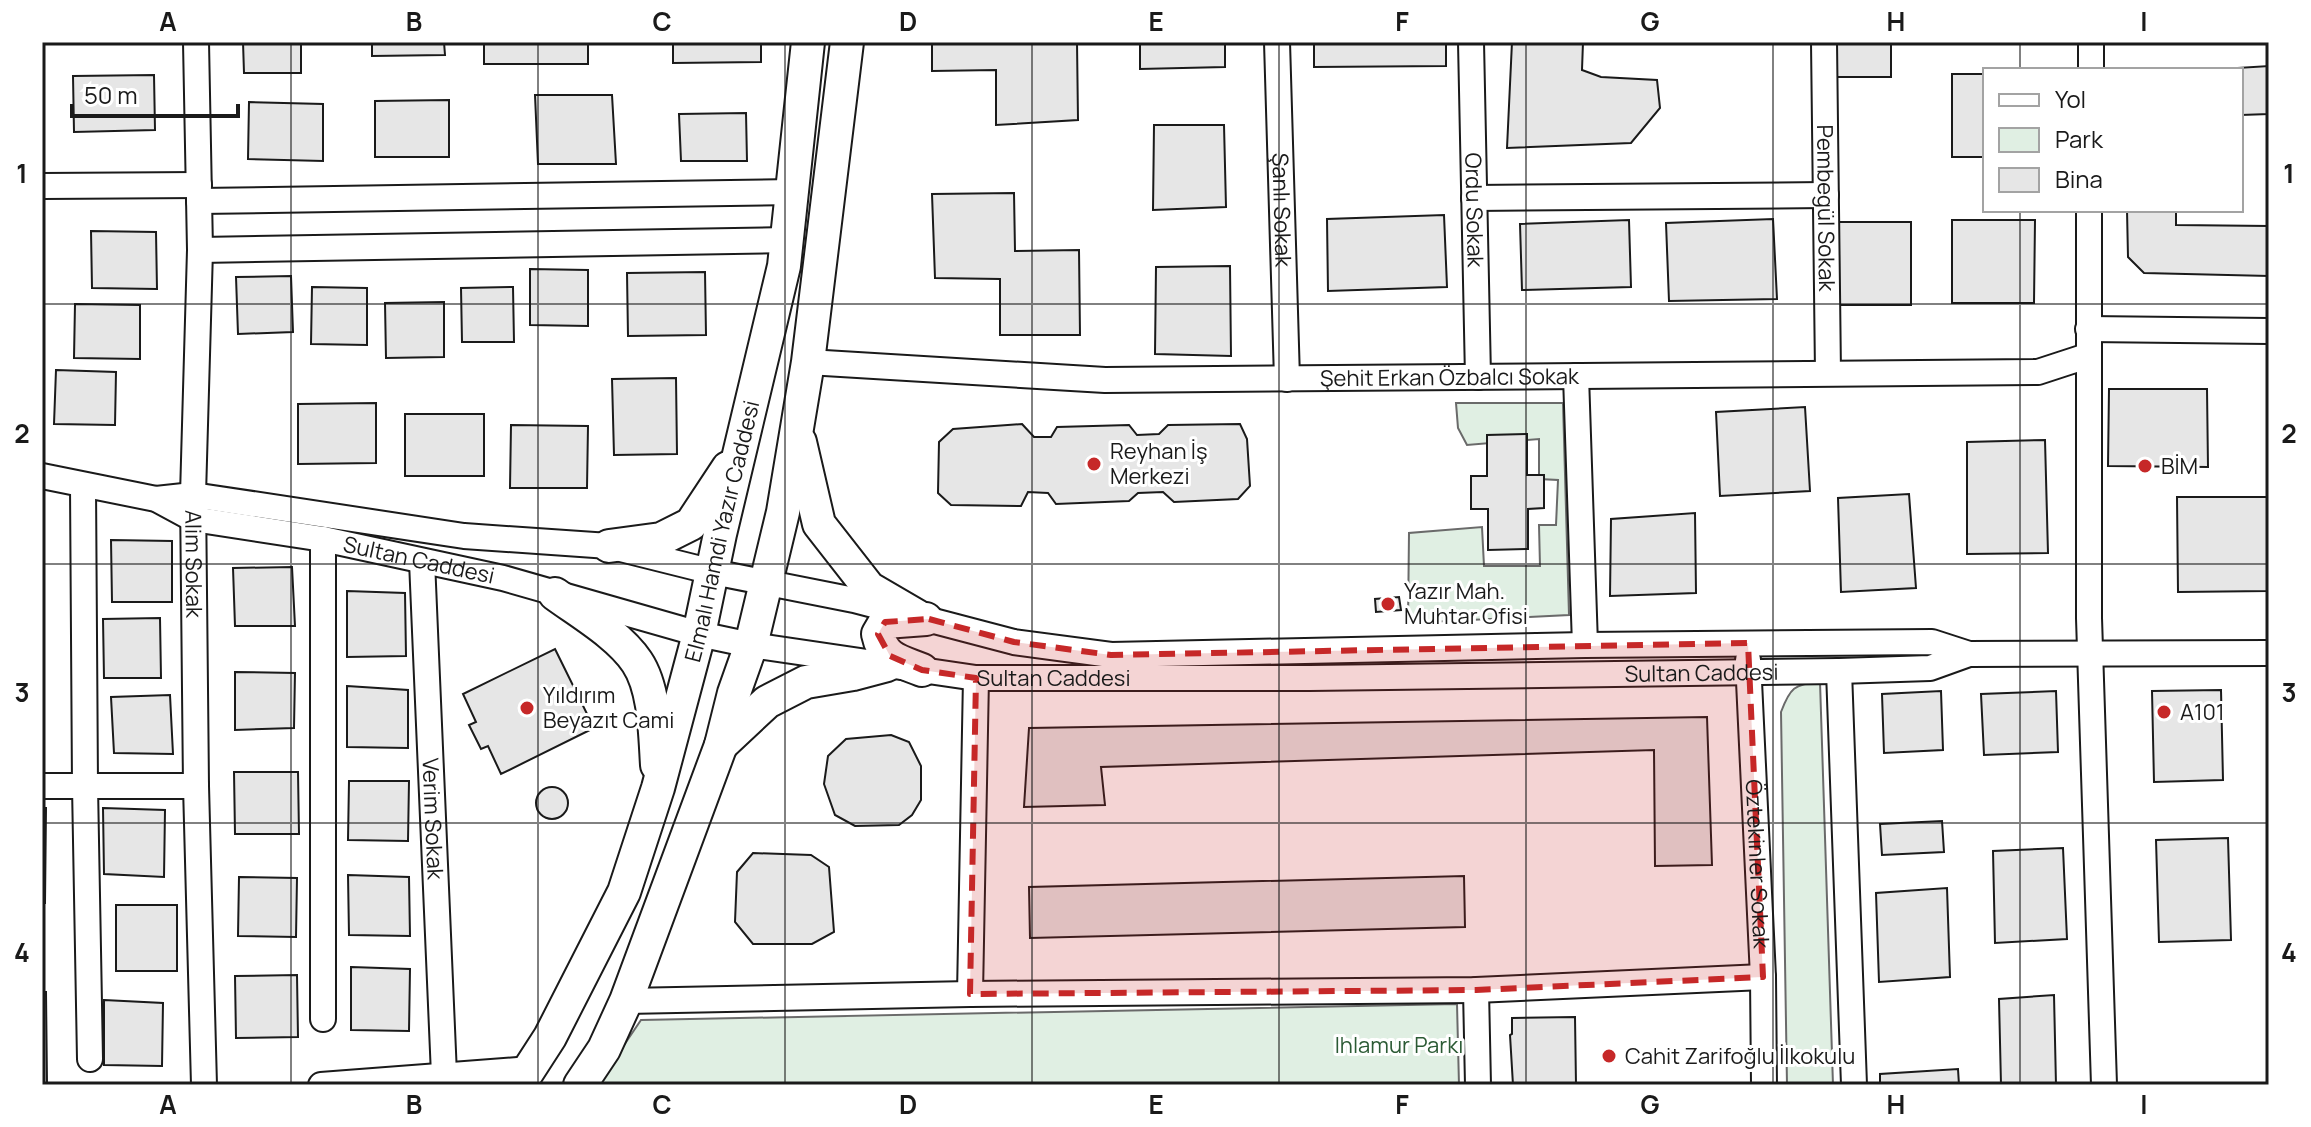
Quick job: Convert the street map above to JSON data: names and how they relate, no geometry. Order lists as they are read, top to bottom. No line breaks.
{"streets":{"main road":["Elmalı Hamdi Yazır Caddesi"],"street":["Pembegül Sokak","Şanlı Sokak","Ordu Sokak","Şehit Erkan Özbalcı Sokak","Sultan Caddesi","Alim Sokak","Verim Sokak","Öztekinler Sokak"]},"crossings":[["Pembegül Sokak","Şehit Erkan Özbalcı Sokak"],["Şanlı Sokak","Şehit Erkan Özbalcı Sokak"],["Ordu Sokak","Şehit Erkan Özbalcı Sokak"],["Elmalı Hamdi Yazır Caddesi","Sultan Caddesi"],["Sultan Caddesi","Alim Sokak"],["Sultan Caddesi","Verim Sokak"],["Sultan Caddesi","Öztekinler Sokak"]],"parks":["Ihlamur Parkı"],"places":["Reyhan İş Merkezi","BİM","Yazır Mah. Muhtar Ofisi","Yıldırım Beyazıt Cami","A101","Cahit Zarifoğlu İlkokulu"],"legend":["Yol","Park","Bina"],"scale_bar":"50 m","grid":{"columns":["A","B","C","D","E","F","G","H","I"],"rows":["1","2","3","4"]}}
